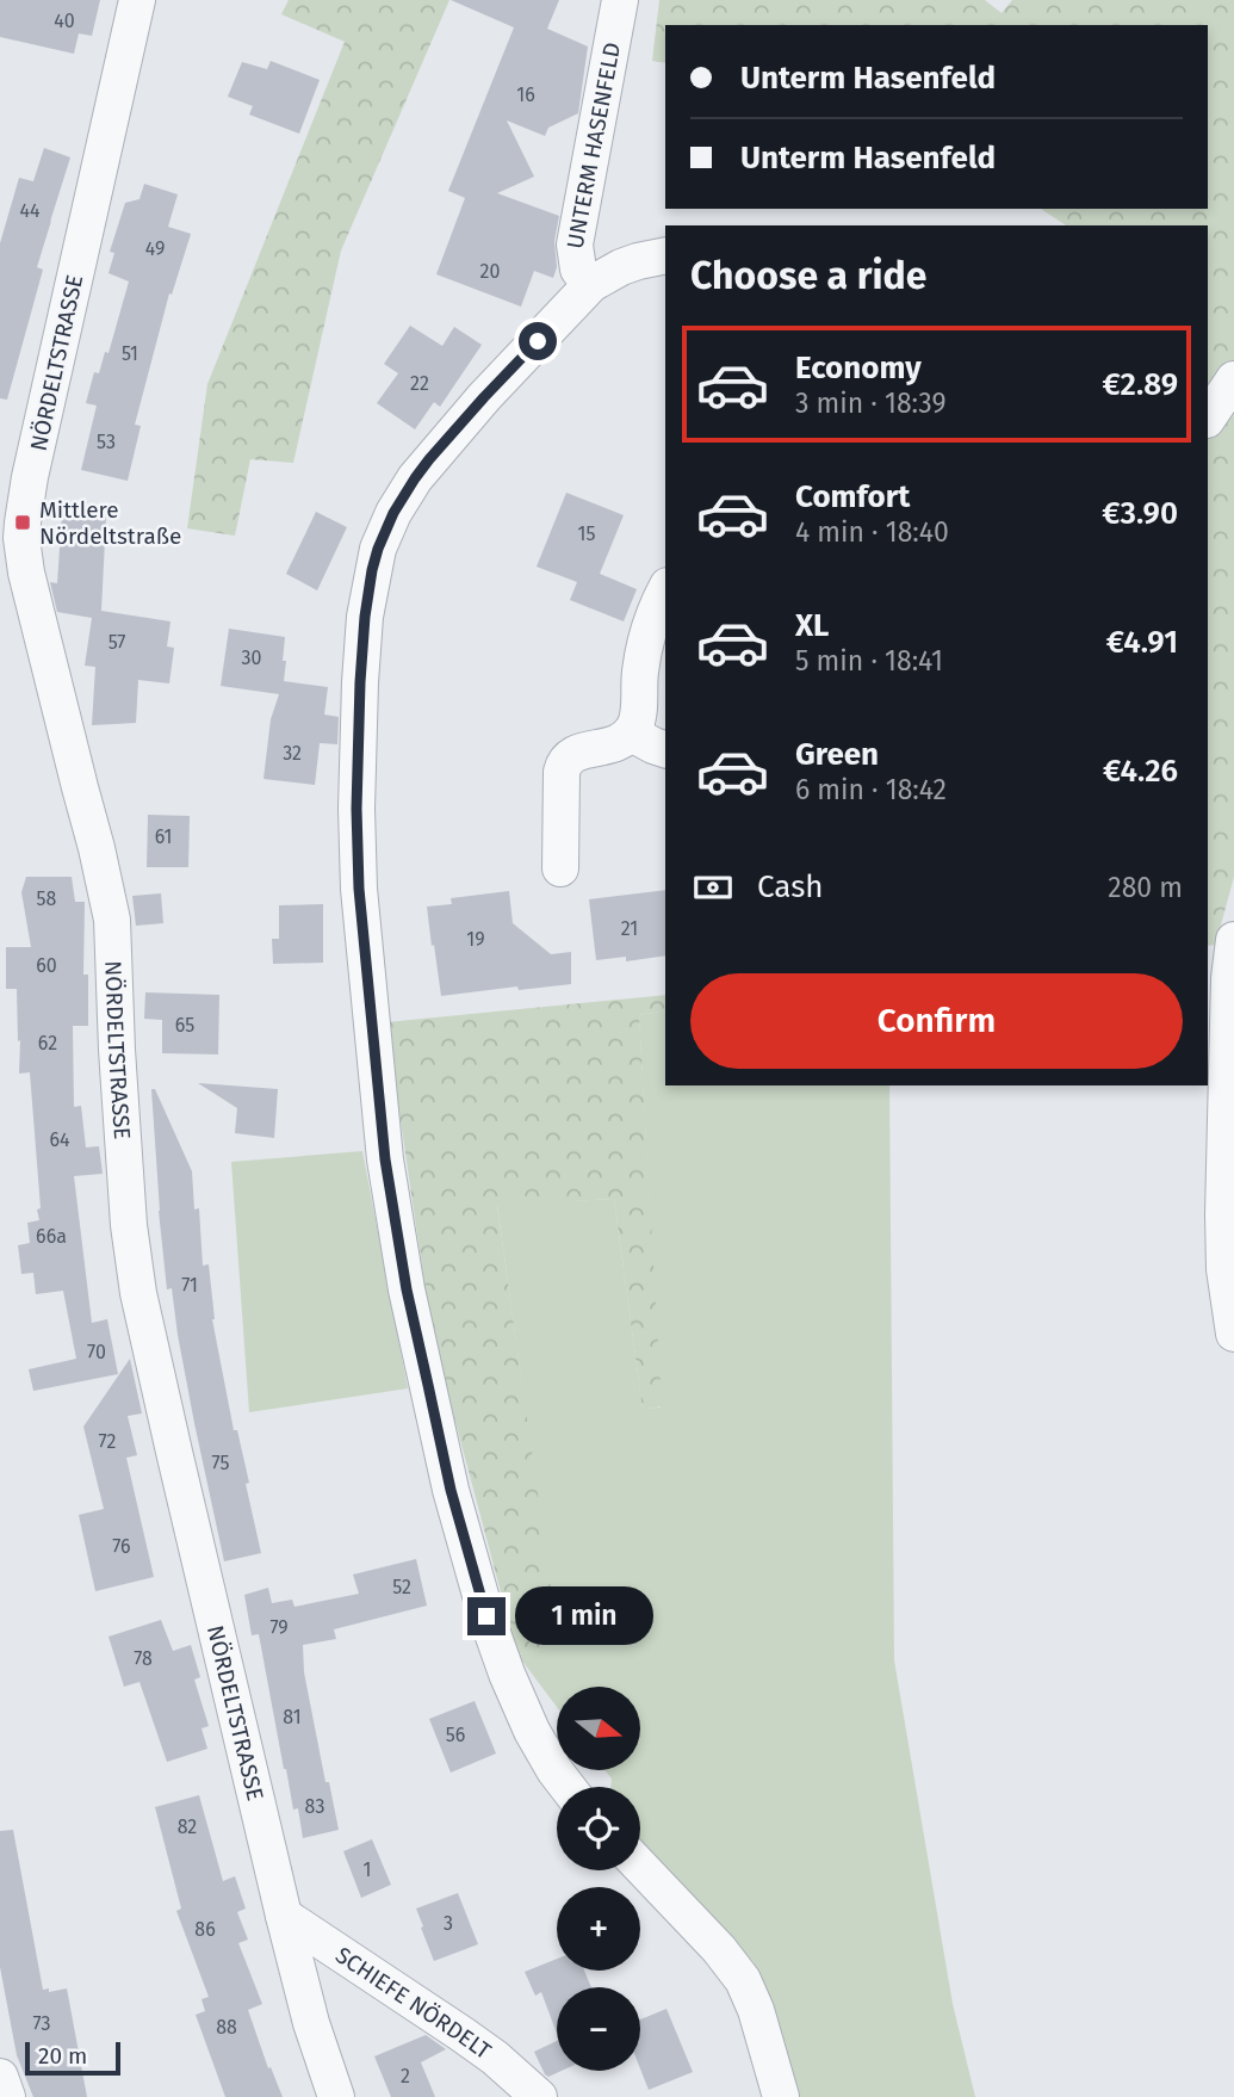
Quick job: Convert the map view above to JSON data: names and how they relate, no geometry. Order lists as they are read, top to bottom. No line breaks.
{"streets":{"street":["UNTERM HASENFELD","NÖRDELTSTRASSE","SCHIEFE NÖRDELT"]},"crossings":[["NÖRDELTSTRASSE","SCHIEFE NÖRDELT"]],"places":{"transit":["Mittlere Nördeltstraße"]},"house_numbers":["40","16","44","49","20","51","22","53","15","57","30","32","61","58","21","19","60","65","62","64","66a","71","70","72","75","76","52","79","78","81","56","83","82","1","3","86","73","88","2"],"scale_bar":"20 m","north":"right","page":{"banner":["Unterm Hasenfeld","Unterm Hasenfeld"],"heading":"Choose a ride","list":[{"name":"Economy","note":"3 min · 18:39","value":"€2.89"},{"name":"Comfort","note":"4 min · 18:40","value":"€3.90"},{"name":"XL","note":"5 min · 18:41","value":"€4.91"},{"name":"Green","note":"6 min · 18:42","value":"€4.26"}],"pay":["Cash","280 m"],"buttons":"Confirm","bubble":"1 min","map_buttons":["+","−"],"scale":"20 m"}}
